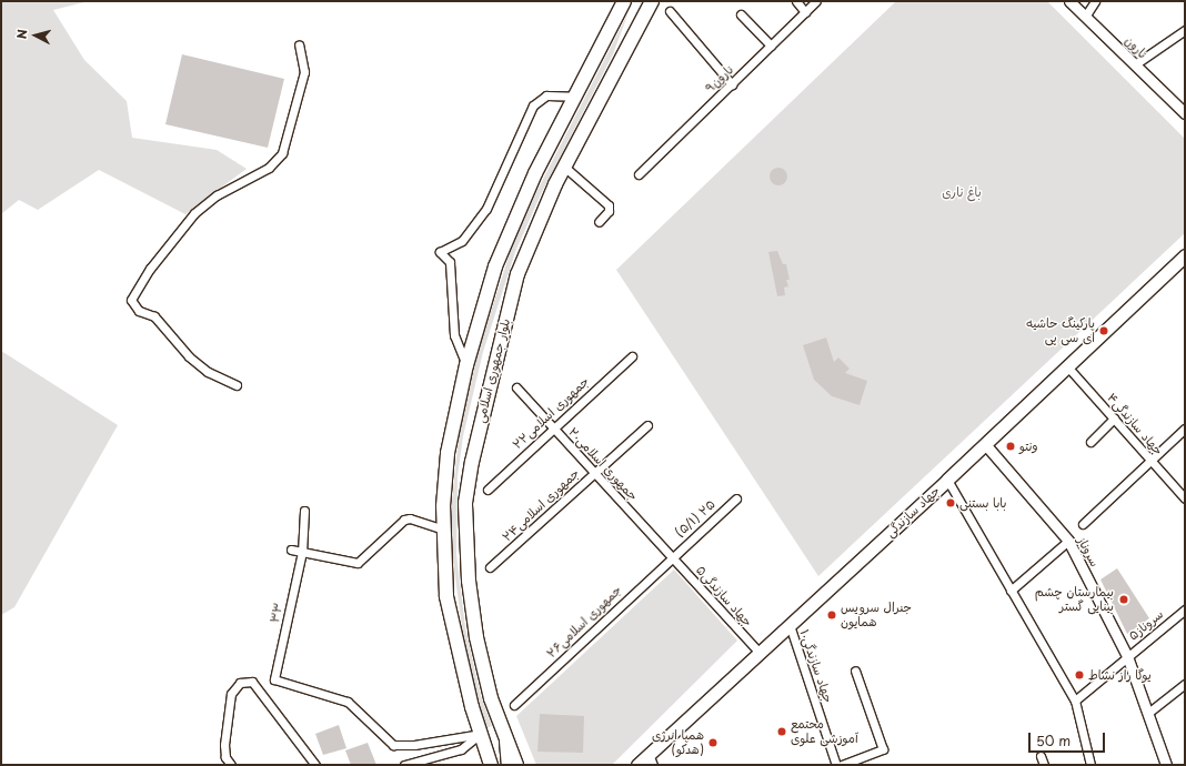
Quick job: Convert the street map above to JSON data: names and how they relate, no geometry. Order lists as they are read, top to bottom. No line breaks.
{"streets":{"main road":["بلوار جمهوری اسلامی","جهاد سازندگی"],"street":["نارون","نارون۹","جمهوری اسلامی۲۲","جهاد سازندگی۴","جمهوری اسلامی۲۰","جمهوری اسلامی۲۴","(۵/۱) ۲۵","سروناز","جهاد سازندگی۵","۳۳","جمهوری اسلامی۲۶","سروناز۵","جهاد سازندگی۱۰"]},"crossings":[["بلوار جمهوری اسلامی","۳۳"],["جمهوری اسلامی۲۲","جمهوری اسلامی۲۰"],["جهاد سازندگی۴","جهاد سازندگی"],["جمهوری اسلامی۲۰","جمهوری اسلامی۲۴"],["جمهوری اسلامی۲۰","(۵/۱) ۲۵"],["جمهوری اسلامی۲۰","جهاد سازندگی۵"],["جمهوری اسلامی۲۰","جمهوری اسلامی۲۶"],["جهاد سازندگی","سروناز"],["جهاد سازندگی","جهاد سازندگی۵"],["جهاد سازندگی","جهاد سازندگی۱۰"],["(۵/۱) ۲۵","جهاد سازندگی۵"],["(۵/۱) ۲۵","جمهوری اسلامی۲۶"],["سروناز","سروناز۵"],["جهاد سازندگی۵","جمهوری اسلامی۲۶"]],"parks":["باغ ناری"],"places":["پارکینگ حاشیه ای سی پی","ونتو","بابا بستنی","بیمارستان چشم بینایی گستر","جنرال سرویس همایون","یوگا راز نشاط","محتمع آموزشی علوی","همپا انرژی (هدکو)"],"scale_bar":"50 m","north":"left"}
